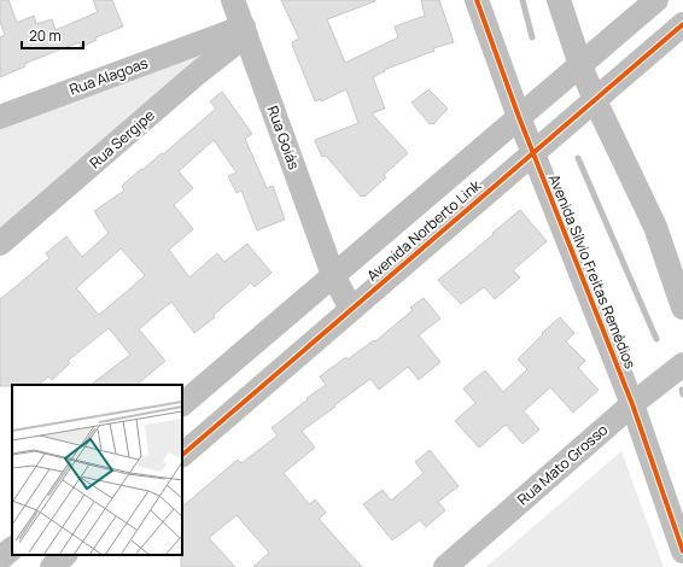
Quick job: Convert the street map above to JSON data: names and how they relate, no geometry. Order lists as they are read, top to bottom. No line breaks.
{"streets":{"street":["Rua Alagoas","Rua Goiás","Rua Sergipe","Avenida Norberto Link","Avenida Sílvio Freitas Remédios","Rua Mato Grosso"]},"crossings":[["Rua Alagoas","Rua Goiás"],["Rua Alagoas","Rua Sergipe"],["Rua Goiás","Rua Sergipe"],["Rua Goiás","Avenida Norberto Link"],["Avenida Norberto Link","Avenida Sílvio Freitas Remédios"],["Avenida Sílvio Freitas Remédios","Rua Mato Grosso"]],"scale_bar":"20 m"}
